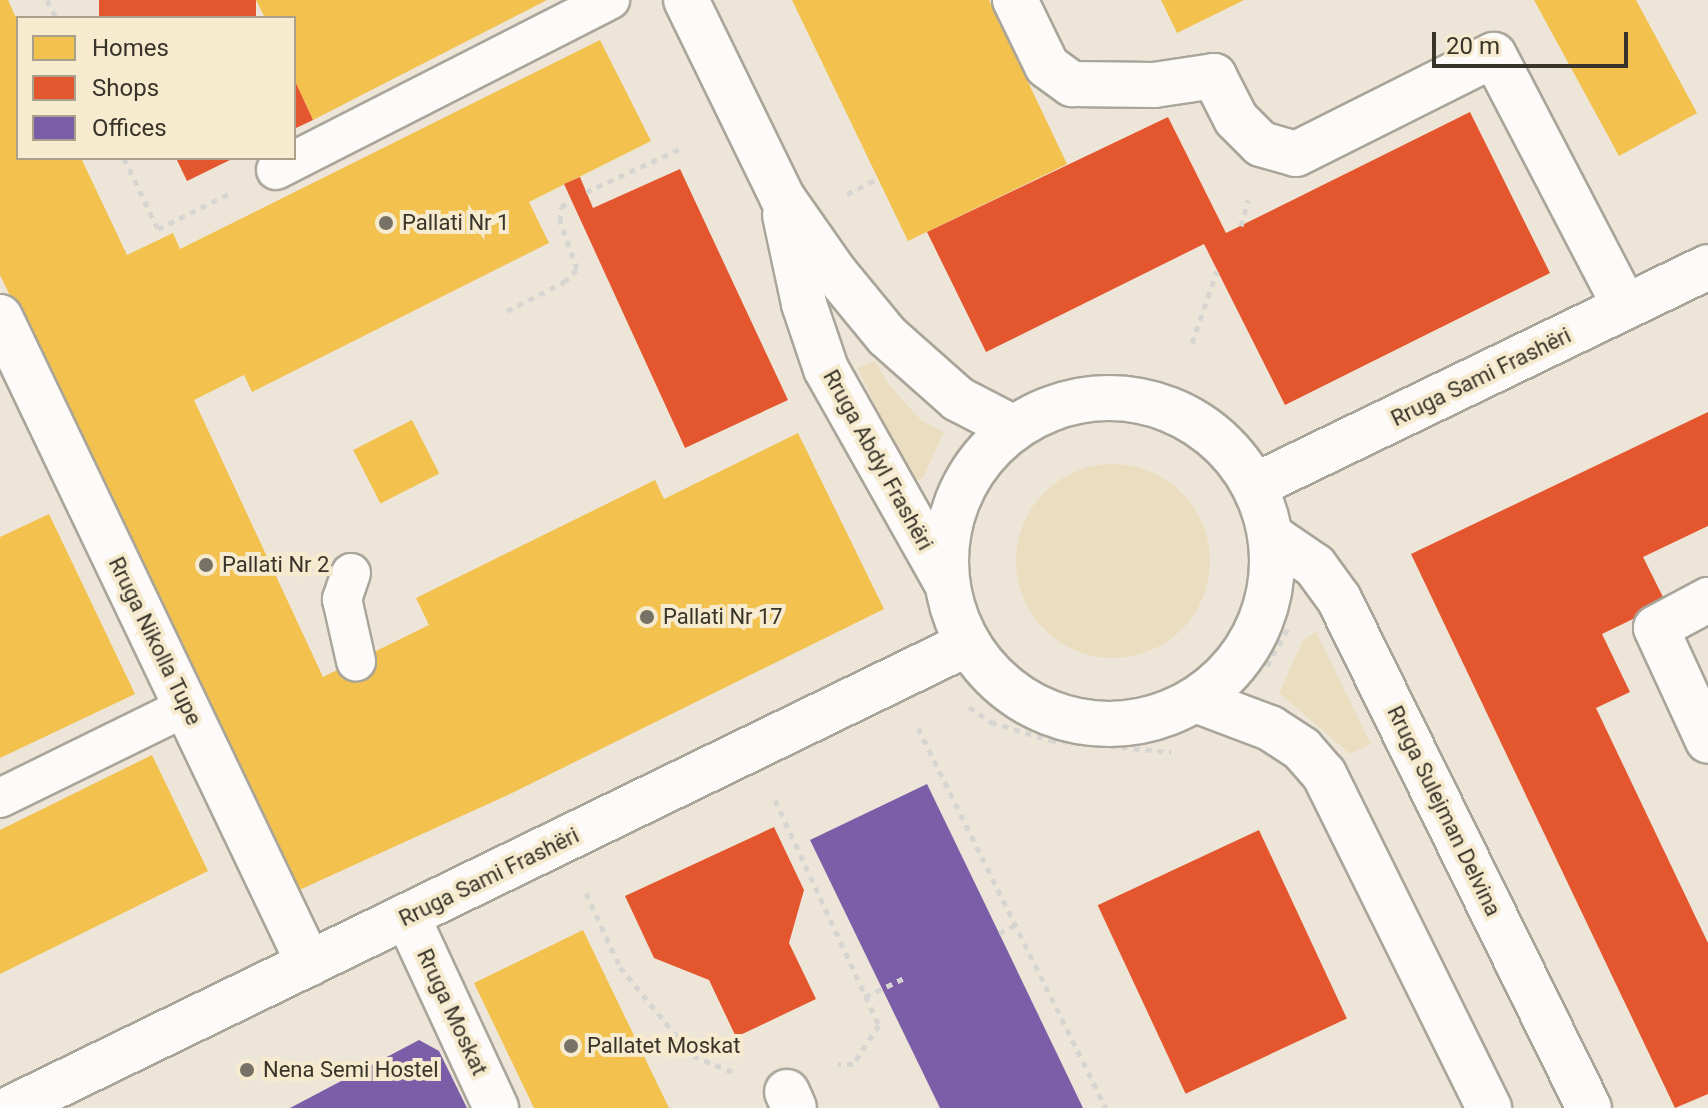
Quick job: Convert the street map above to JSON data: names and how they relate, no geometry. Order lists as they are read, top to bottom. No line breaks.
{"streets":{"main road":["Rruga Sami Frashëri","Rruga Abdyl Frashëri","Rruga Nikolla Tupe","Rruga Sulejman Delvina","Rruga Moskat"]},"crossings":[["Rruga Sami Frashëri","Rruga Nikolla Tupe"],["Rruga Sami Frashëri","Rruga Moskat"]],"places":["Pallati Nr 1","Pallati Nr 2","Pallati Nr 17","Pallatet Moskat","Nena Semi Hostel"],"legend":["Homes","Shops","Offices"],"scale_bar":"20 m"}
